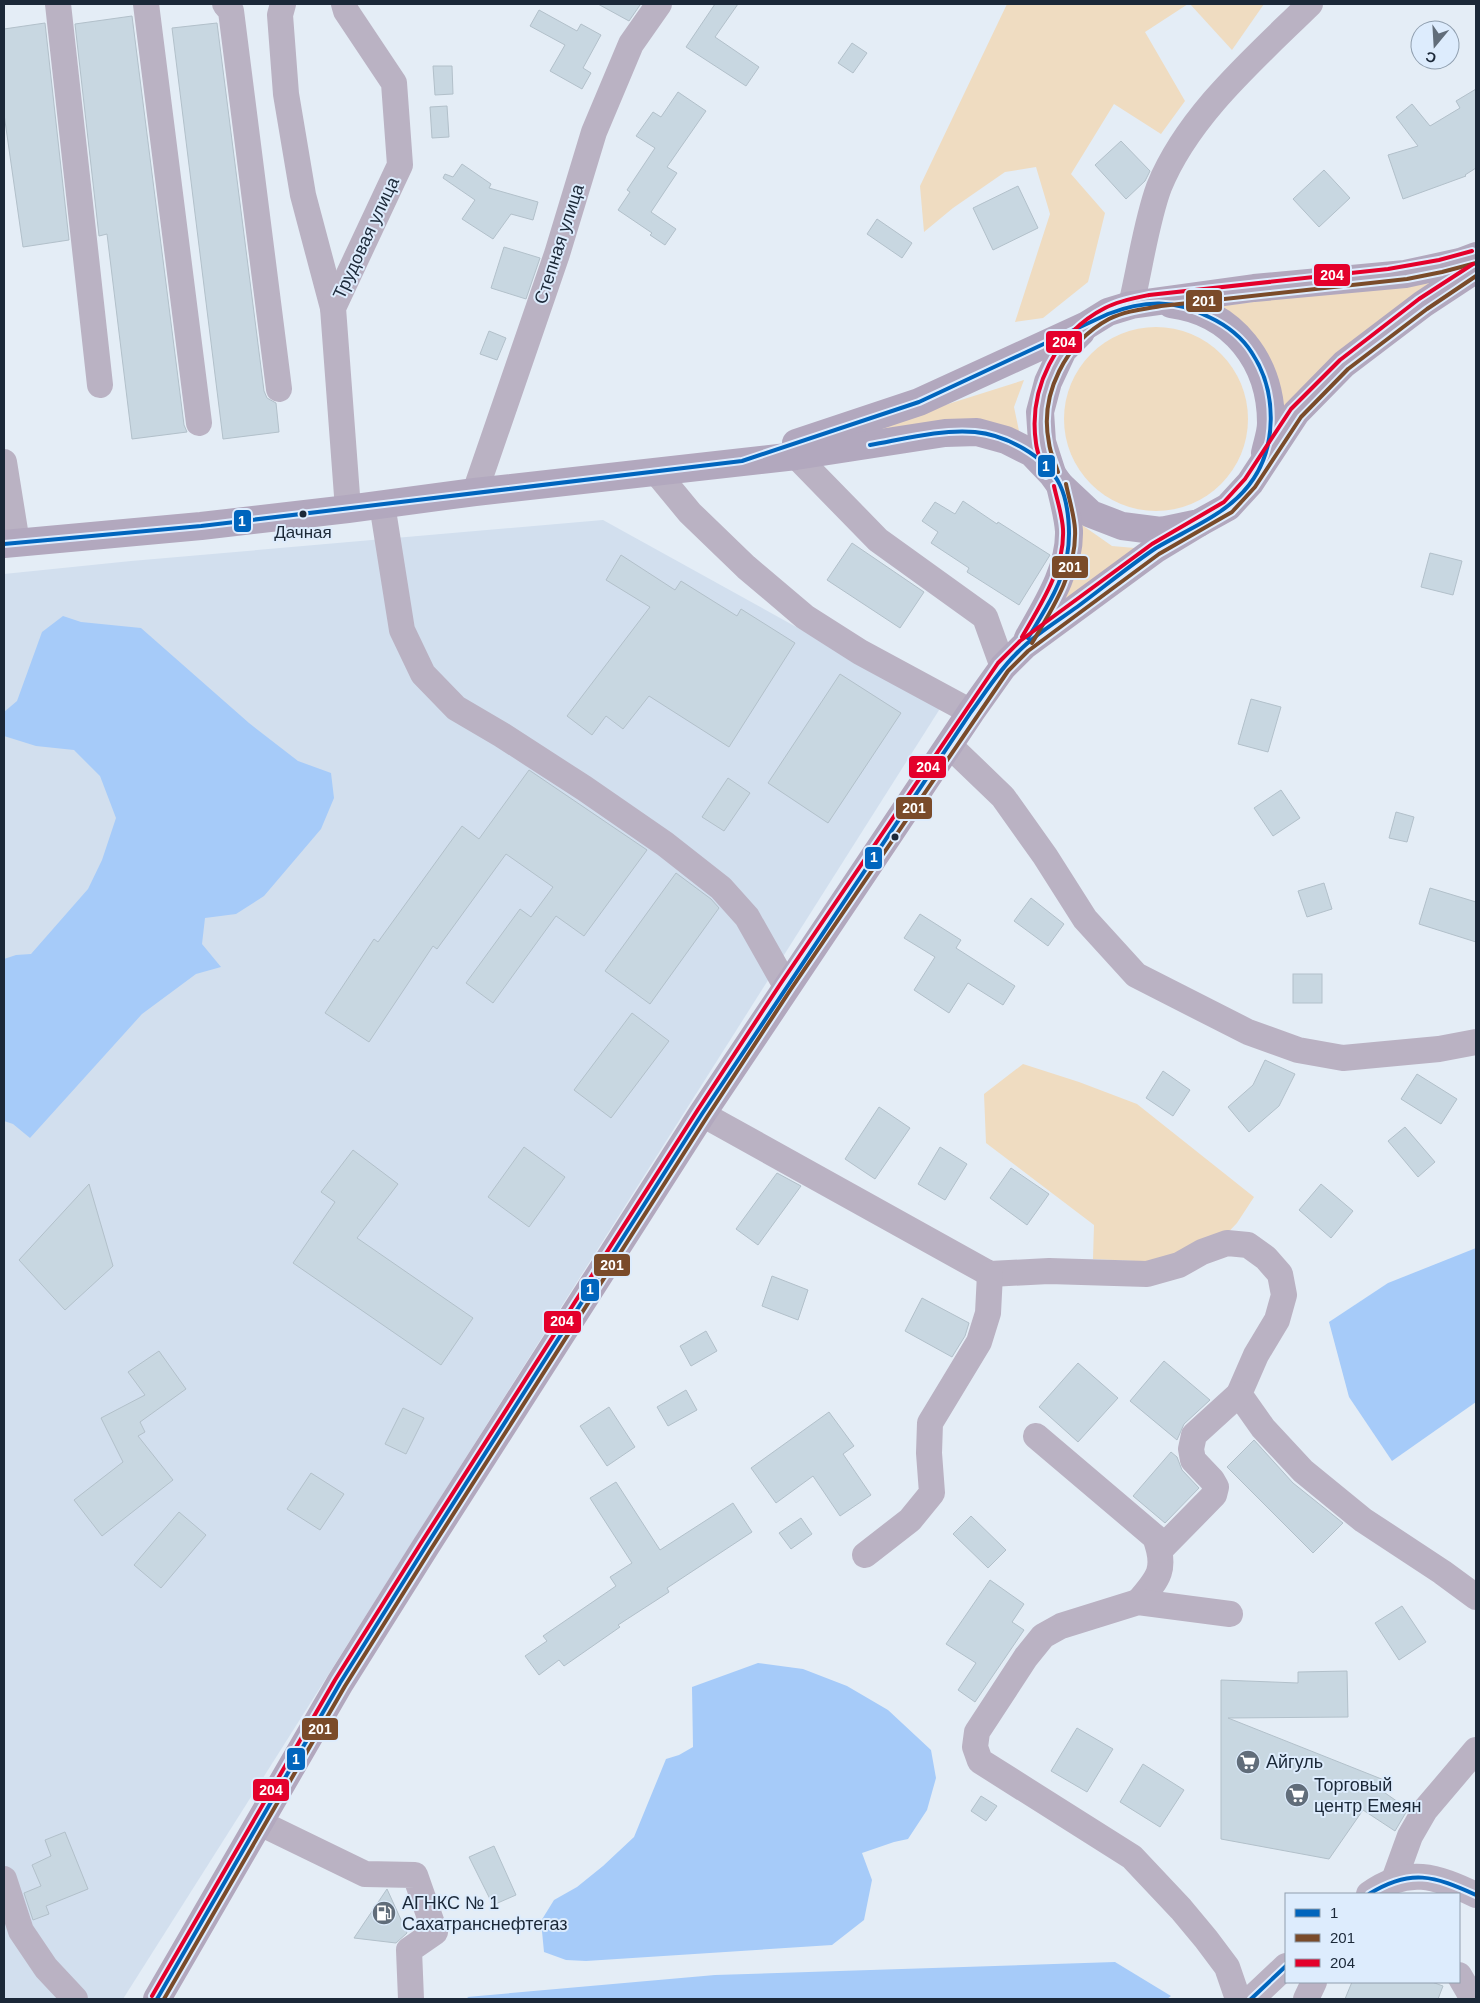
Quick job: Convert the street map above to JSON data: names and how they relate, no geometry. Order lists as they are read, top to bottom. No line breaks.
{"streets":{"street":["Трудовая улица","Степная улица"]},"places":{"other":["Дачная"],"supermarket":["Айгуль","Торговый центр Емеян"],"fuel station":["АГНКС № 1 Сахатранснефтегаз"]},"lines":["transit line 204","transit line 201","transit line 1"],"legend":["1","201","204"],"north":"bottom"}
